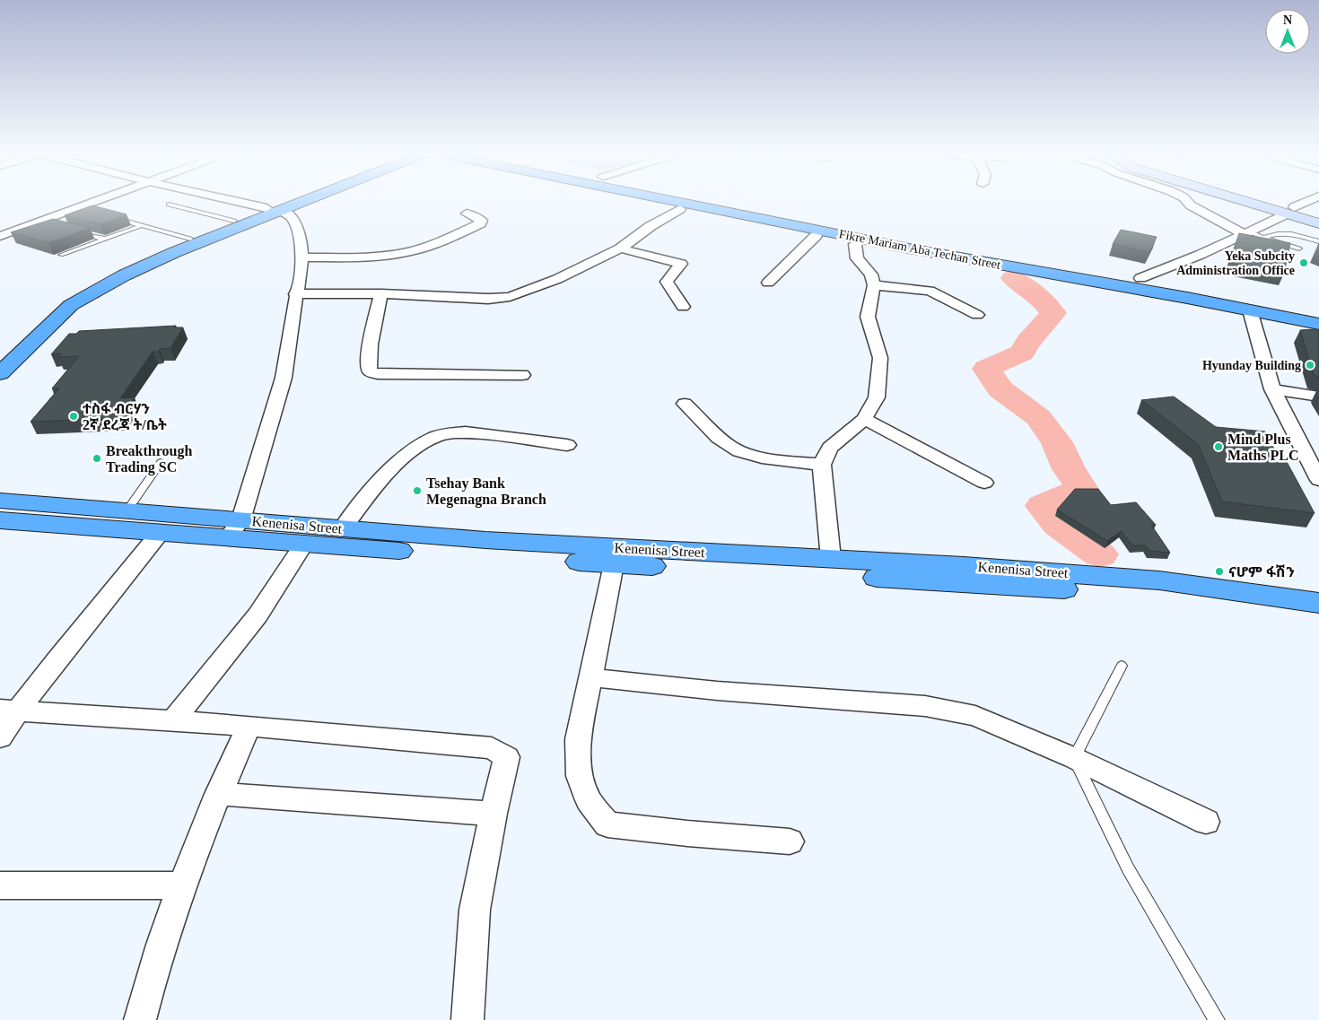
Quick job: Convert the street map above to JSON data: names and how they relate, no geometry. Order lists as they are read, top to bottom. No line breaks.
{"streets":{"main road":["Fikre Mariam Aba Techan Street","Kenenisa Street"]},"places":["Yeka Subcity Administration Office","Hyunday Building","ተስፋ ብርሃን 2ኛ ደረጃ ት/ቤት","Mind Plus Maths PLC","Breakthrough Trading SC","Tsehay Bank Megenagna Branch","ናሆም ፋሽን"],"north":"top"}
